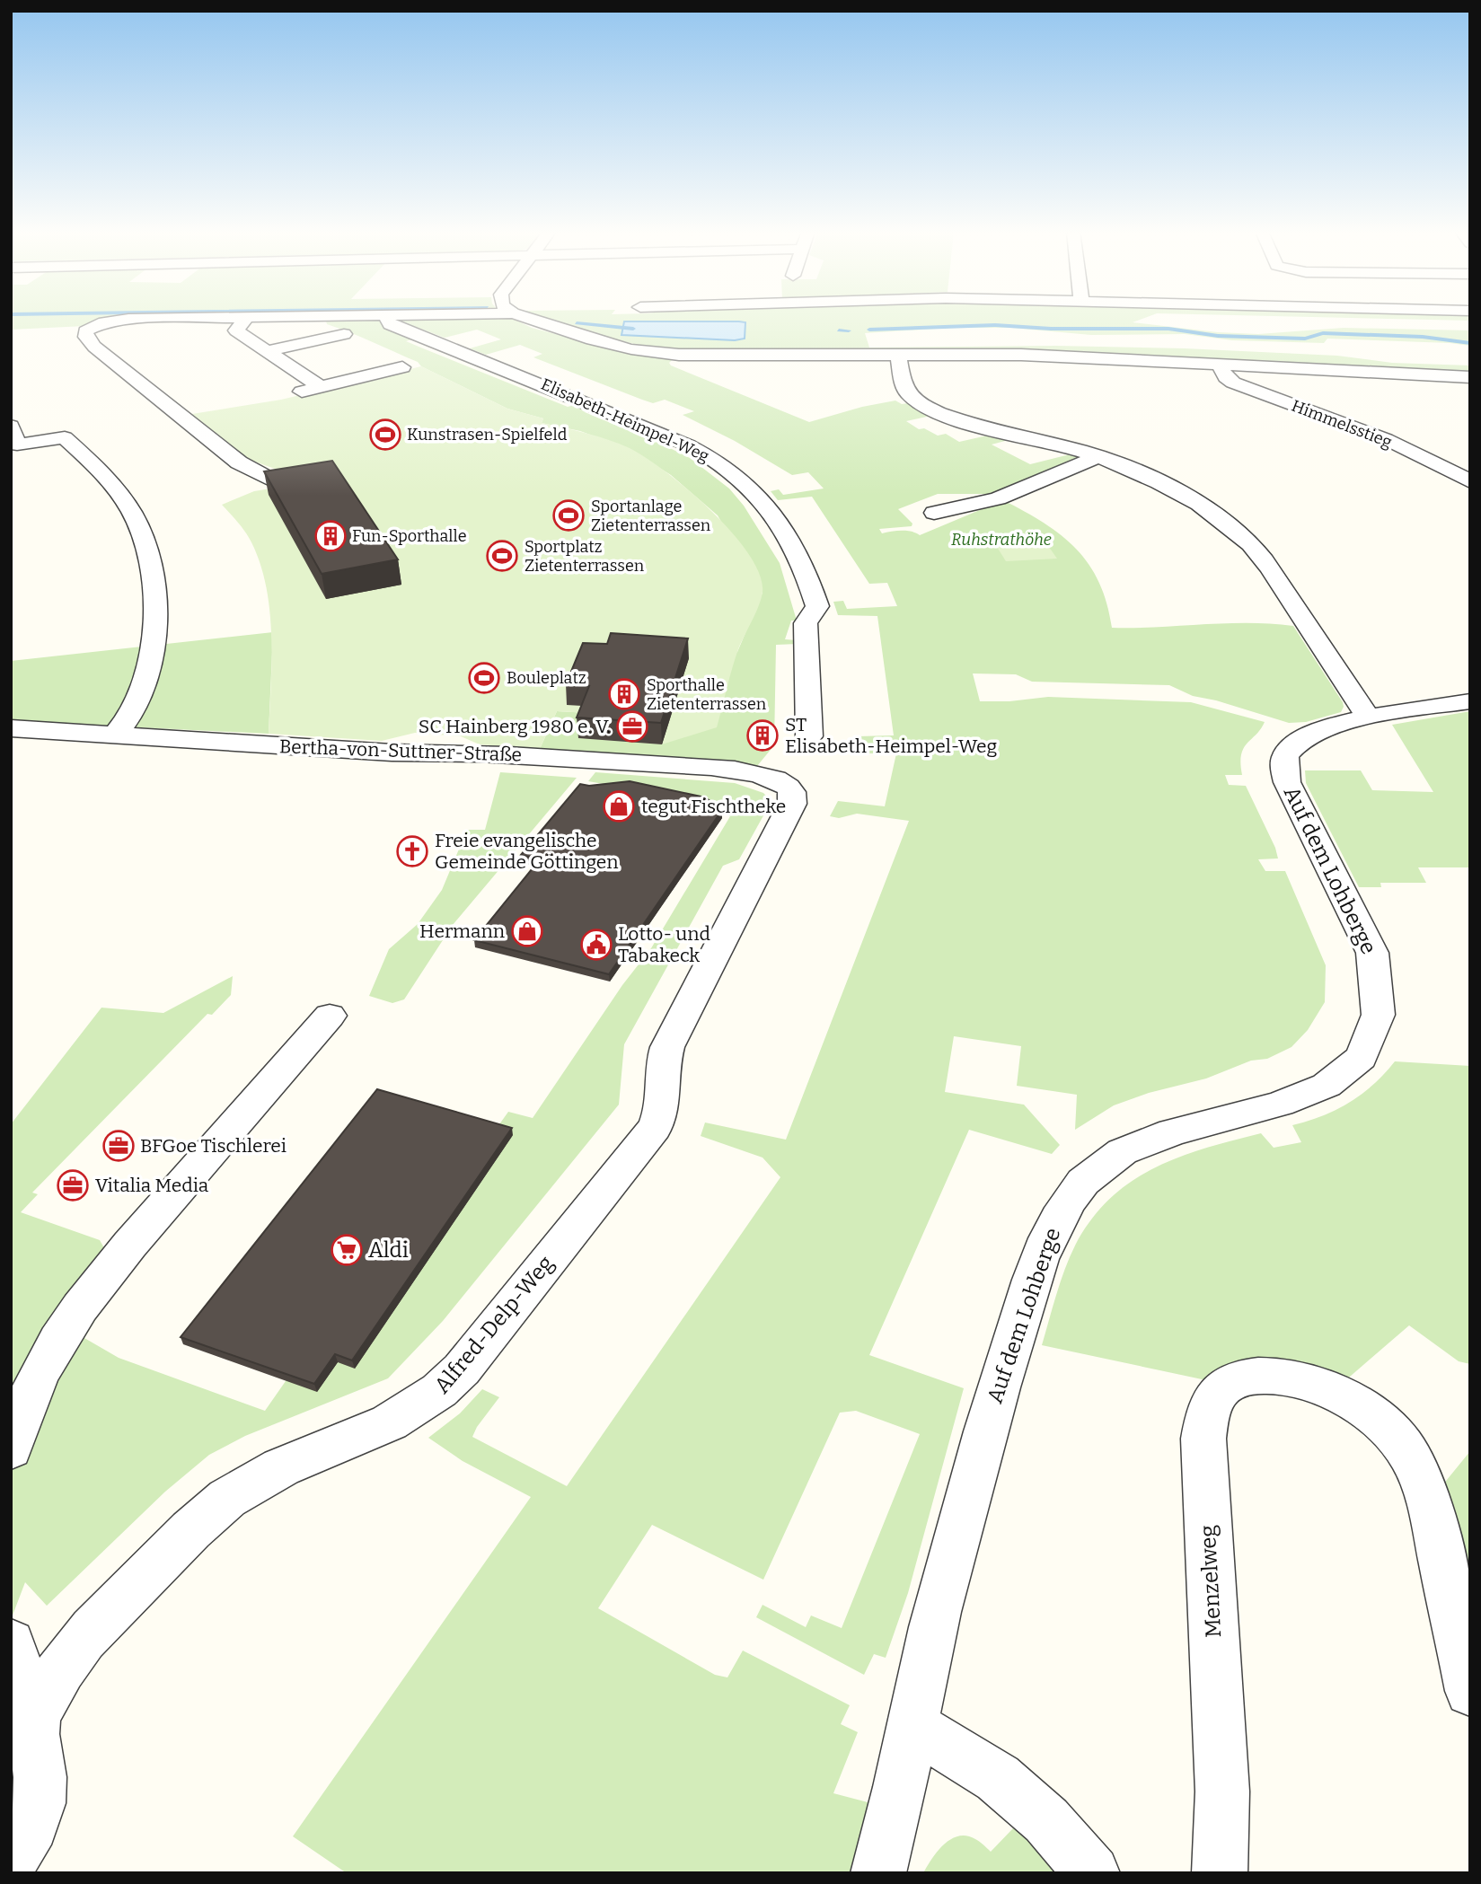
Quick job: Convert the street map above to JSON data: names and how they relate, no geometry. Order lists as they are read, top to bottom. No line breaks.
{"streets":{"street":["Elisabeth-Heimpel-Weg","Himmelsstieg","Bertha-von-Suttner-Straße","Auf dem Lohberge","Alfred-Delp-Weg","Menzelweg"]},"crossings":[["Bertha-von-Suttner-Straße","Alfred-Delp-Weg"]],"parks":["Ruhstrathöhe"],"places":{"sports":["Kunstrasen-Spielfeld","Sportanlage Zietenterrassen","Sportplatz Zietenterrassen","Bouleplatz"],"building":["Fun-Sporthalle","Sporthalle Zietenterrassen","ST Elisabeth-Heimpel-Weg"],"office":["SC Hainberg 1980 e. V.","BFGoe Tischlerei","Vitalia Media"],"shop":["tegut Fischtheke","Hermann"],"church":["Freie evangelische Gemeinde Göttingen"],"public building":["Lotto- und Tabakeck"],"supermarket":["Aldi"]}}
